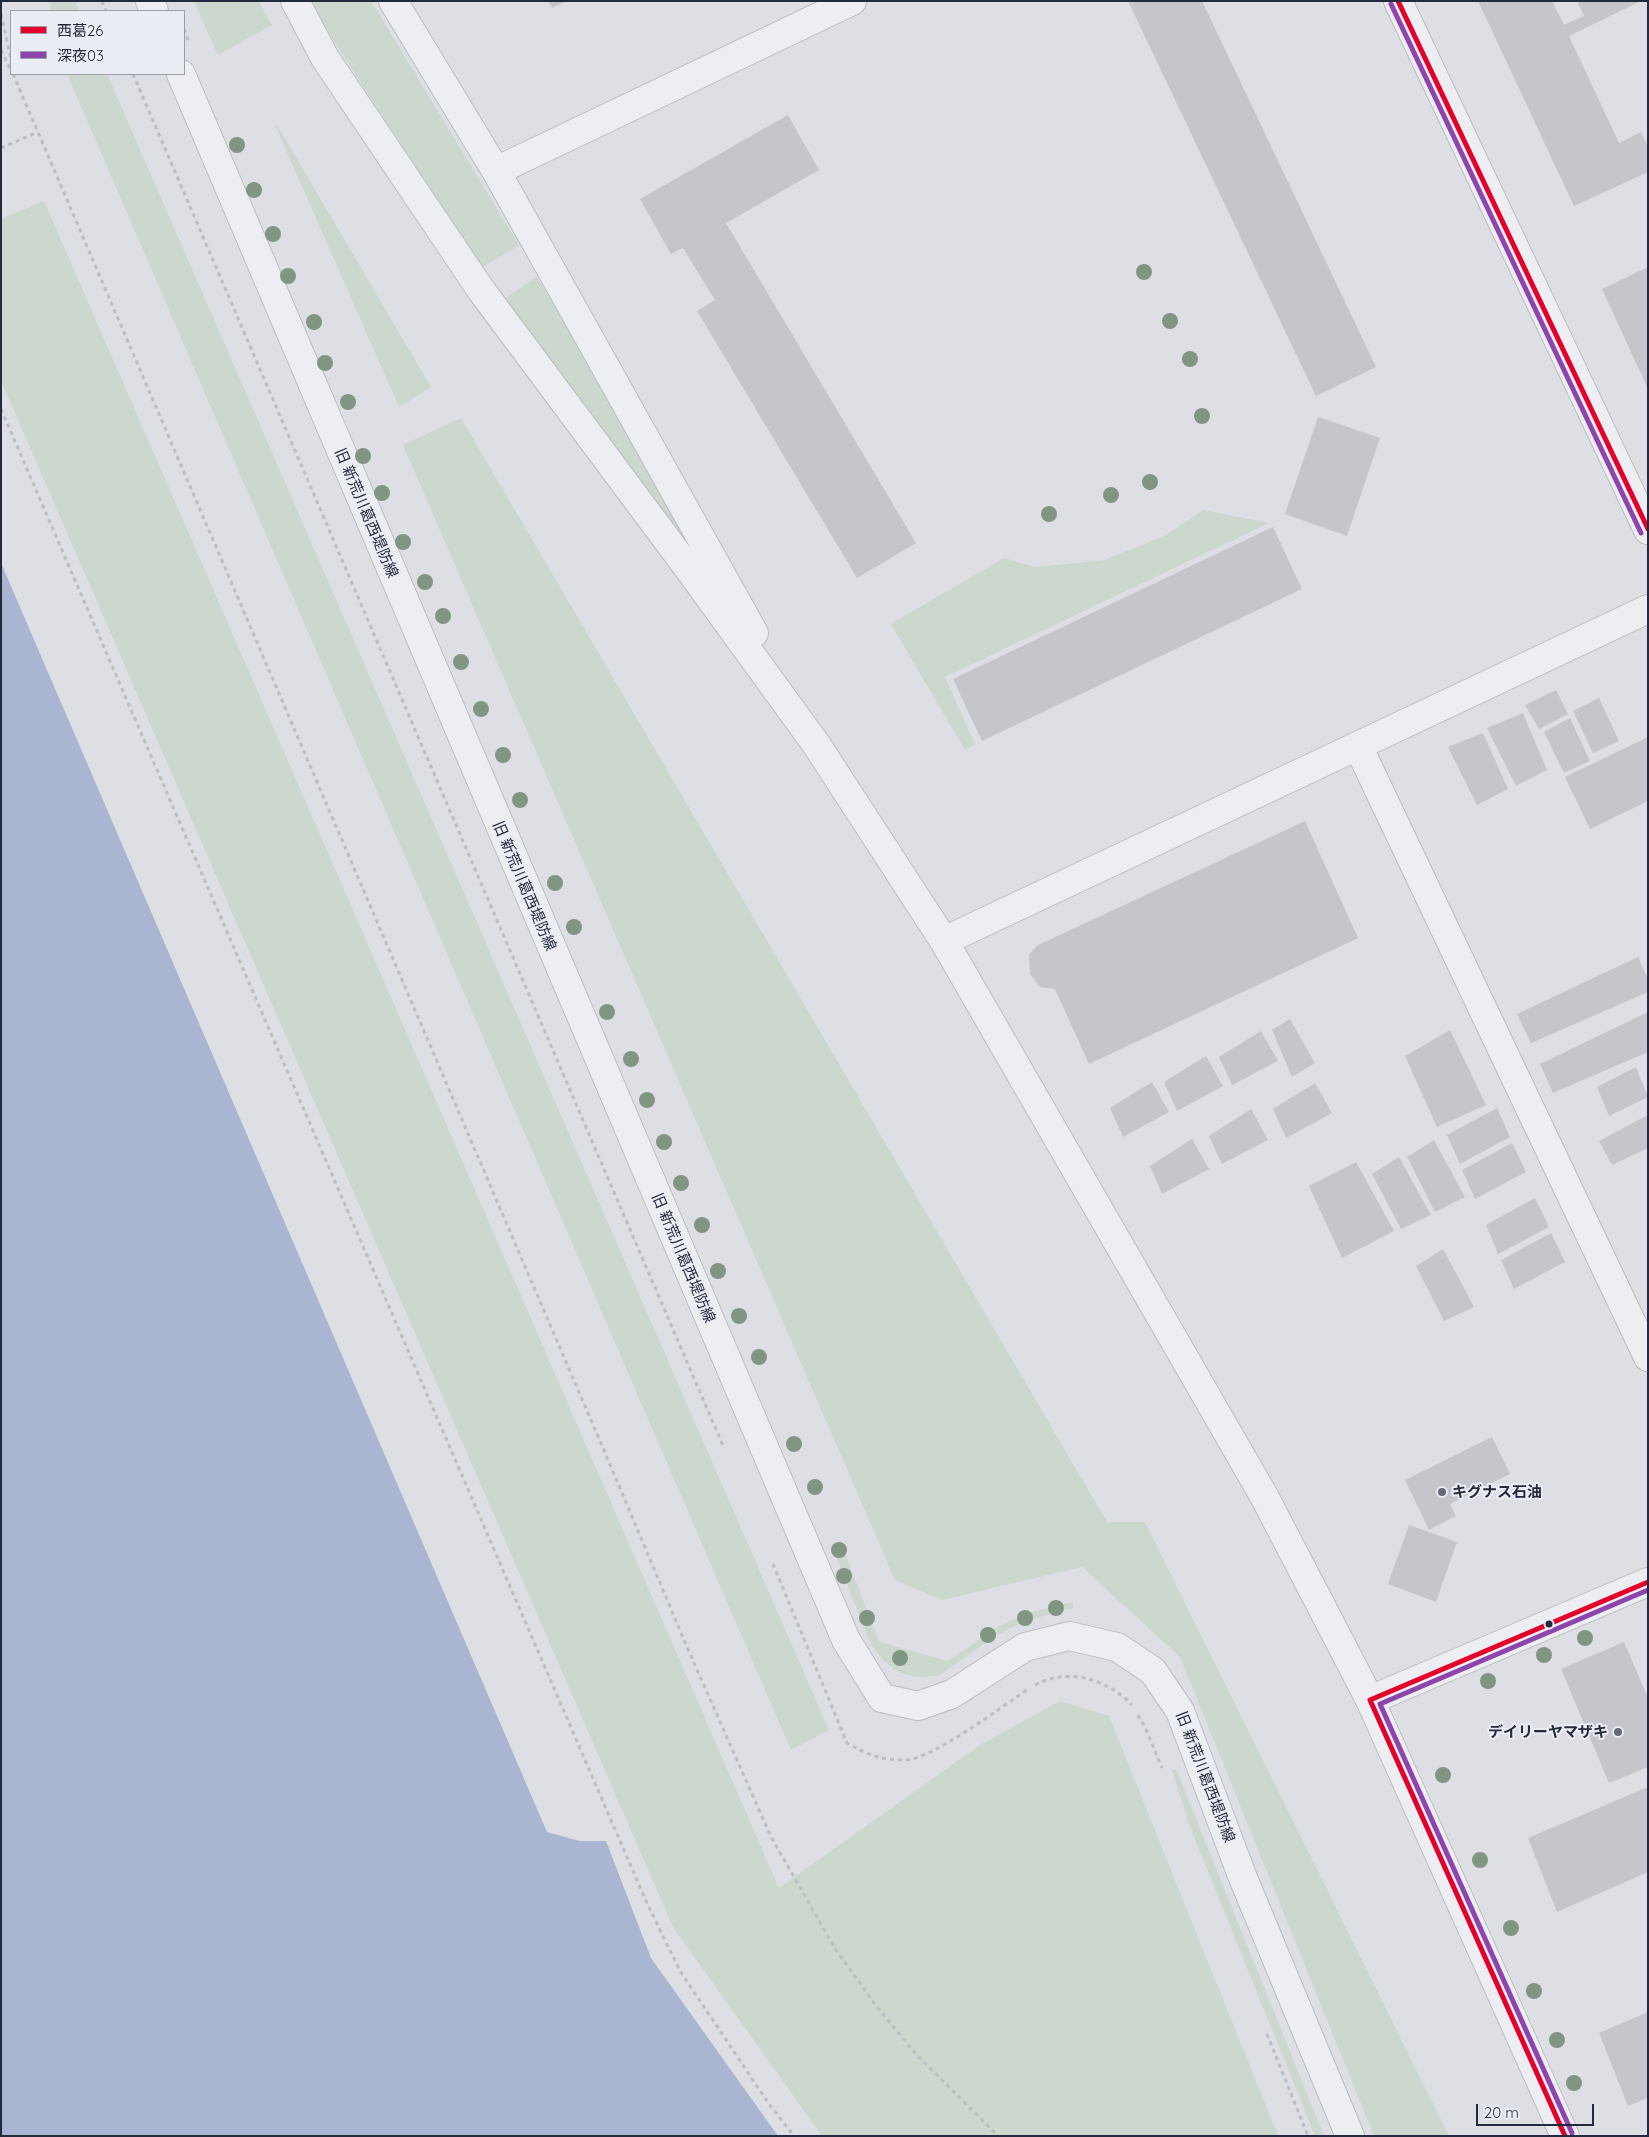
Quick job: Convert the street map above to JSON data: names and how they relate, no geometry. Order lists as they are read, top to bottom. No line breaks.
{"streets":{"street":["旧 新荒川葛西堤防線"]},"places":["キグナス石油","デイリーヤマザキ"],"lines":["transit line 西葛26","transit line 深夜03"],"legend":["西葛26","深夜03"],"scale_bar":"20 m"}
